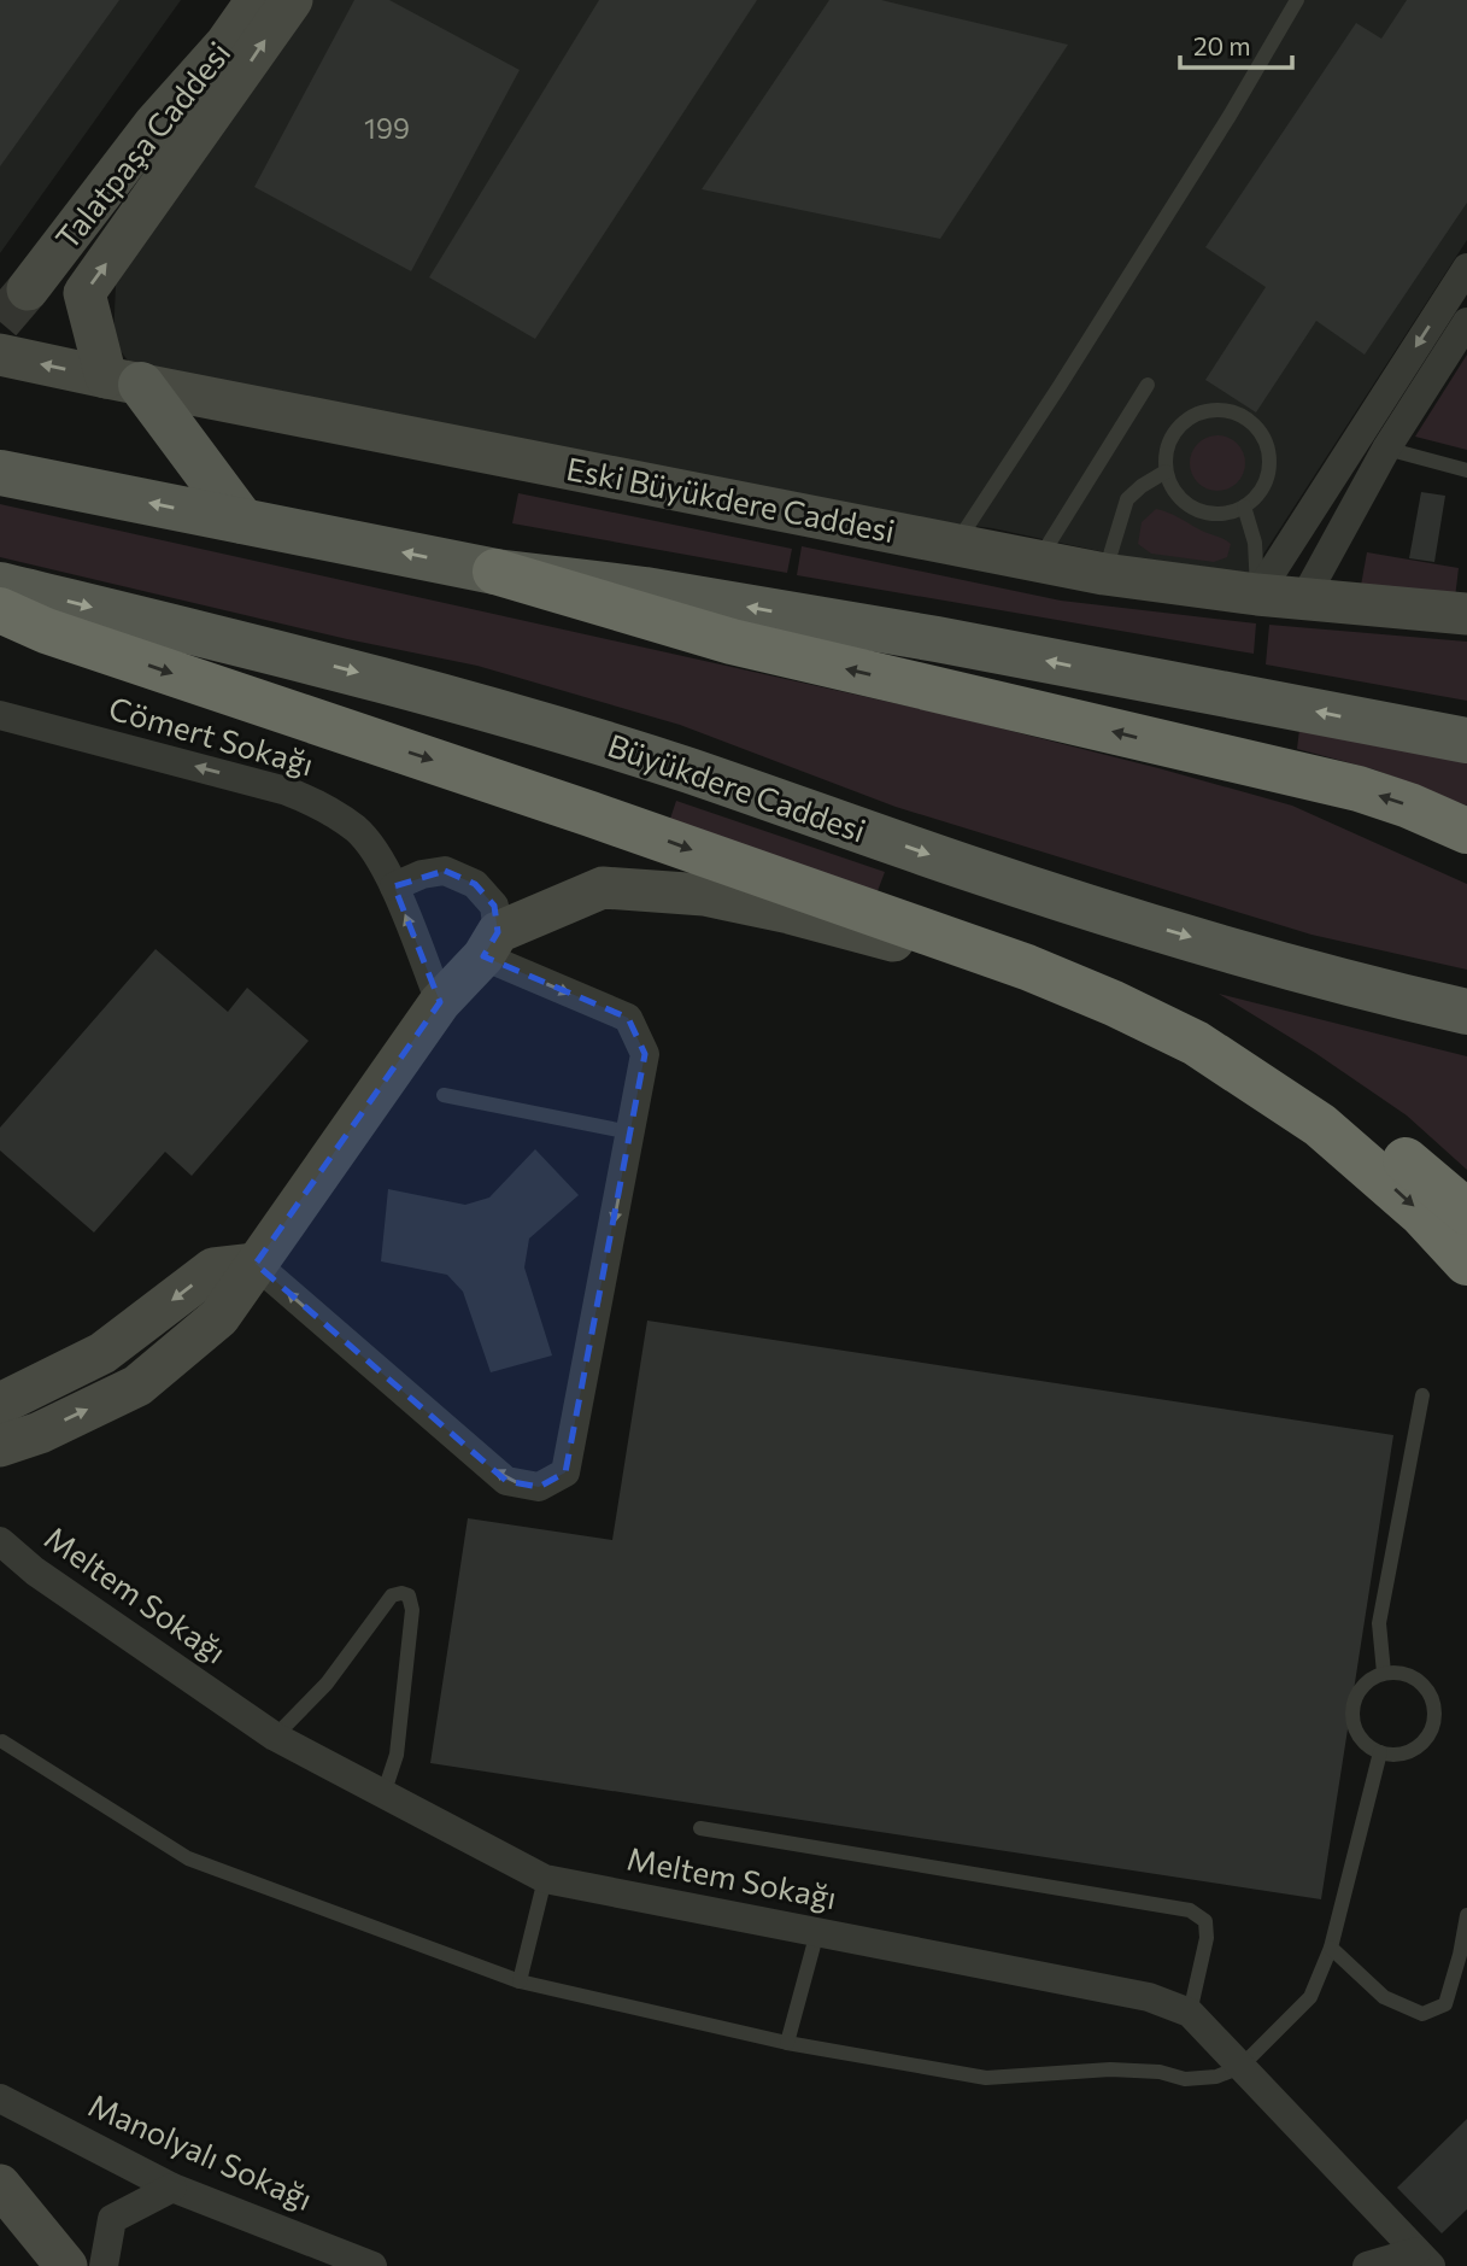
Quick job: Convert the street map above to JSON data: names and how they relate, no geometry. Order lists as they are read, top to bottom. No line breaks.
{"streets":{"main road":["Büyükdere Caddesi"],"street":["Talatpaşa Caddesi","Eski Büyükdere Caddesi","Cömert Sokağı","Meltem Sokağı","Manolyalı Sokağı"]},"one_way":["Cömert Sokağı"],"house_numbers":["199"],"scale_bar":"20 m"}
